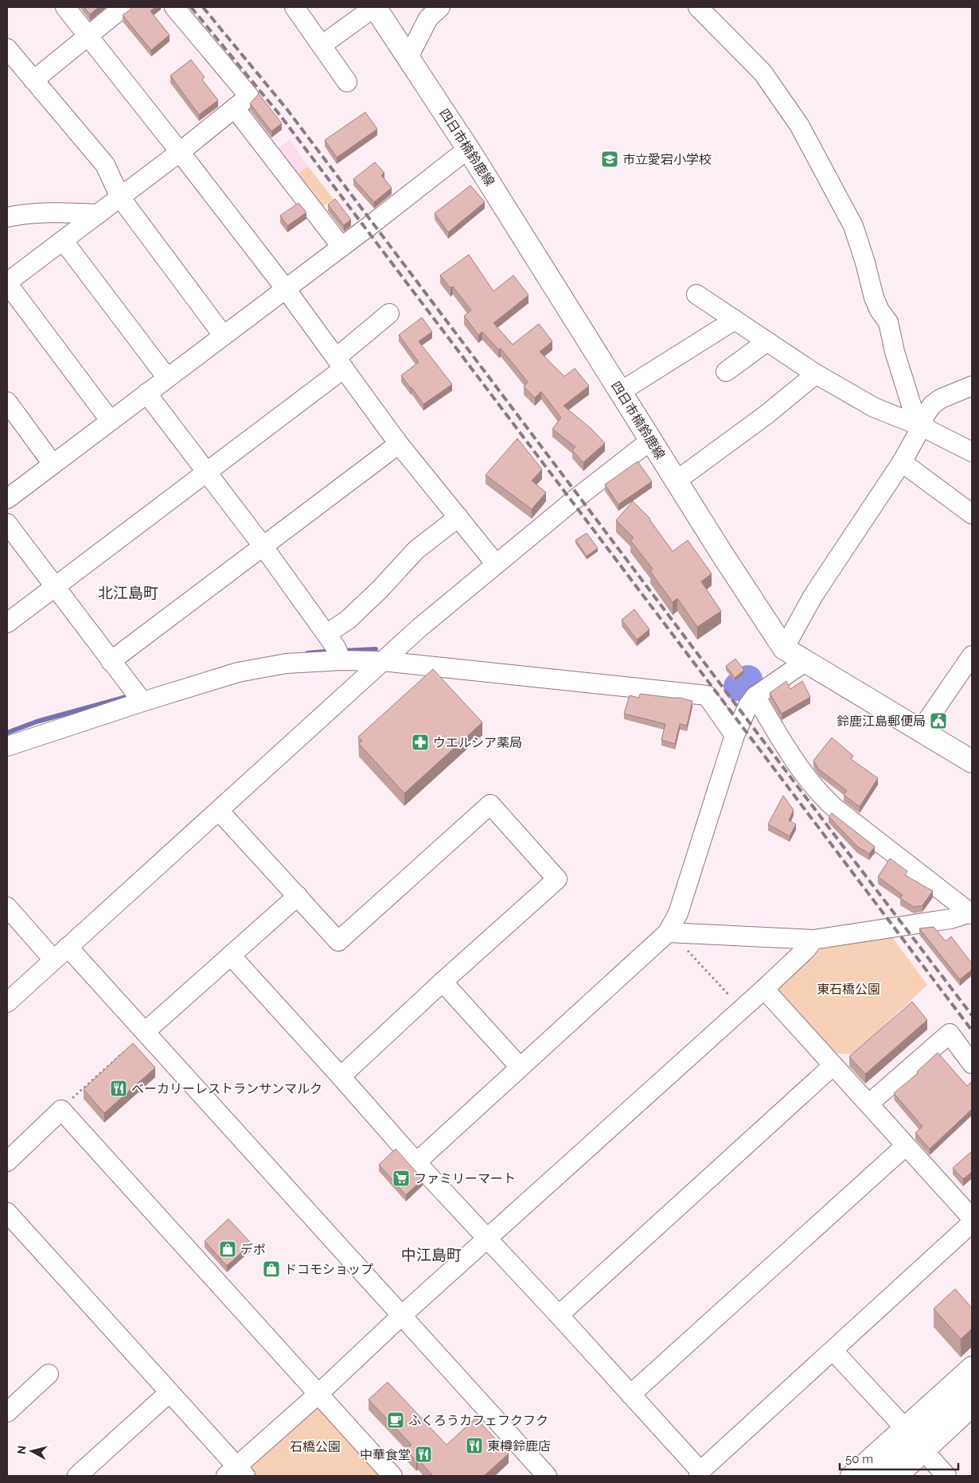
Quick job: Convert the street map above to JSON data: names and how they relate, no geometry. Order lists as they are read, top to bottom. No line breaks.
{"streets":{"main road":["四日市楠鈴鹿線"]},"districts":["北江島町","中江島町"],"parks":["東石橋公園","石橋公園"],"places":{"school or university":["市立愛宕小学校"],"public building":["鈴鹿江島郵便局"],"pharmacy":["ウエルシア薬局"],"restaurant":["ベーカリーレストランサンマルク","東樽鈴鹿店","中華食堂"],"supermarket":["ファミリーマート"],"shop":["デポ","ドコモショップ"],"cafe":["ふくろうカフェフクフク"]},"scale_bar":"50 m","north":"left"}
